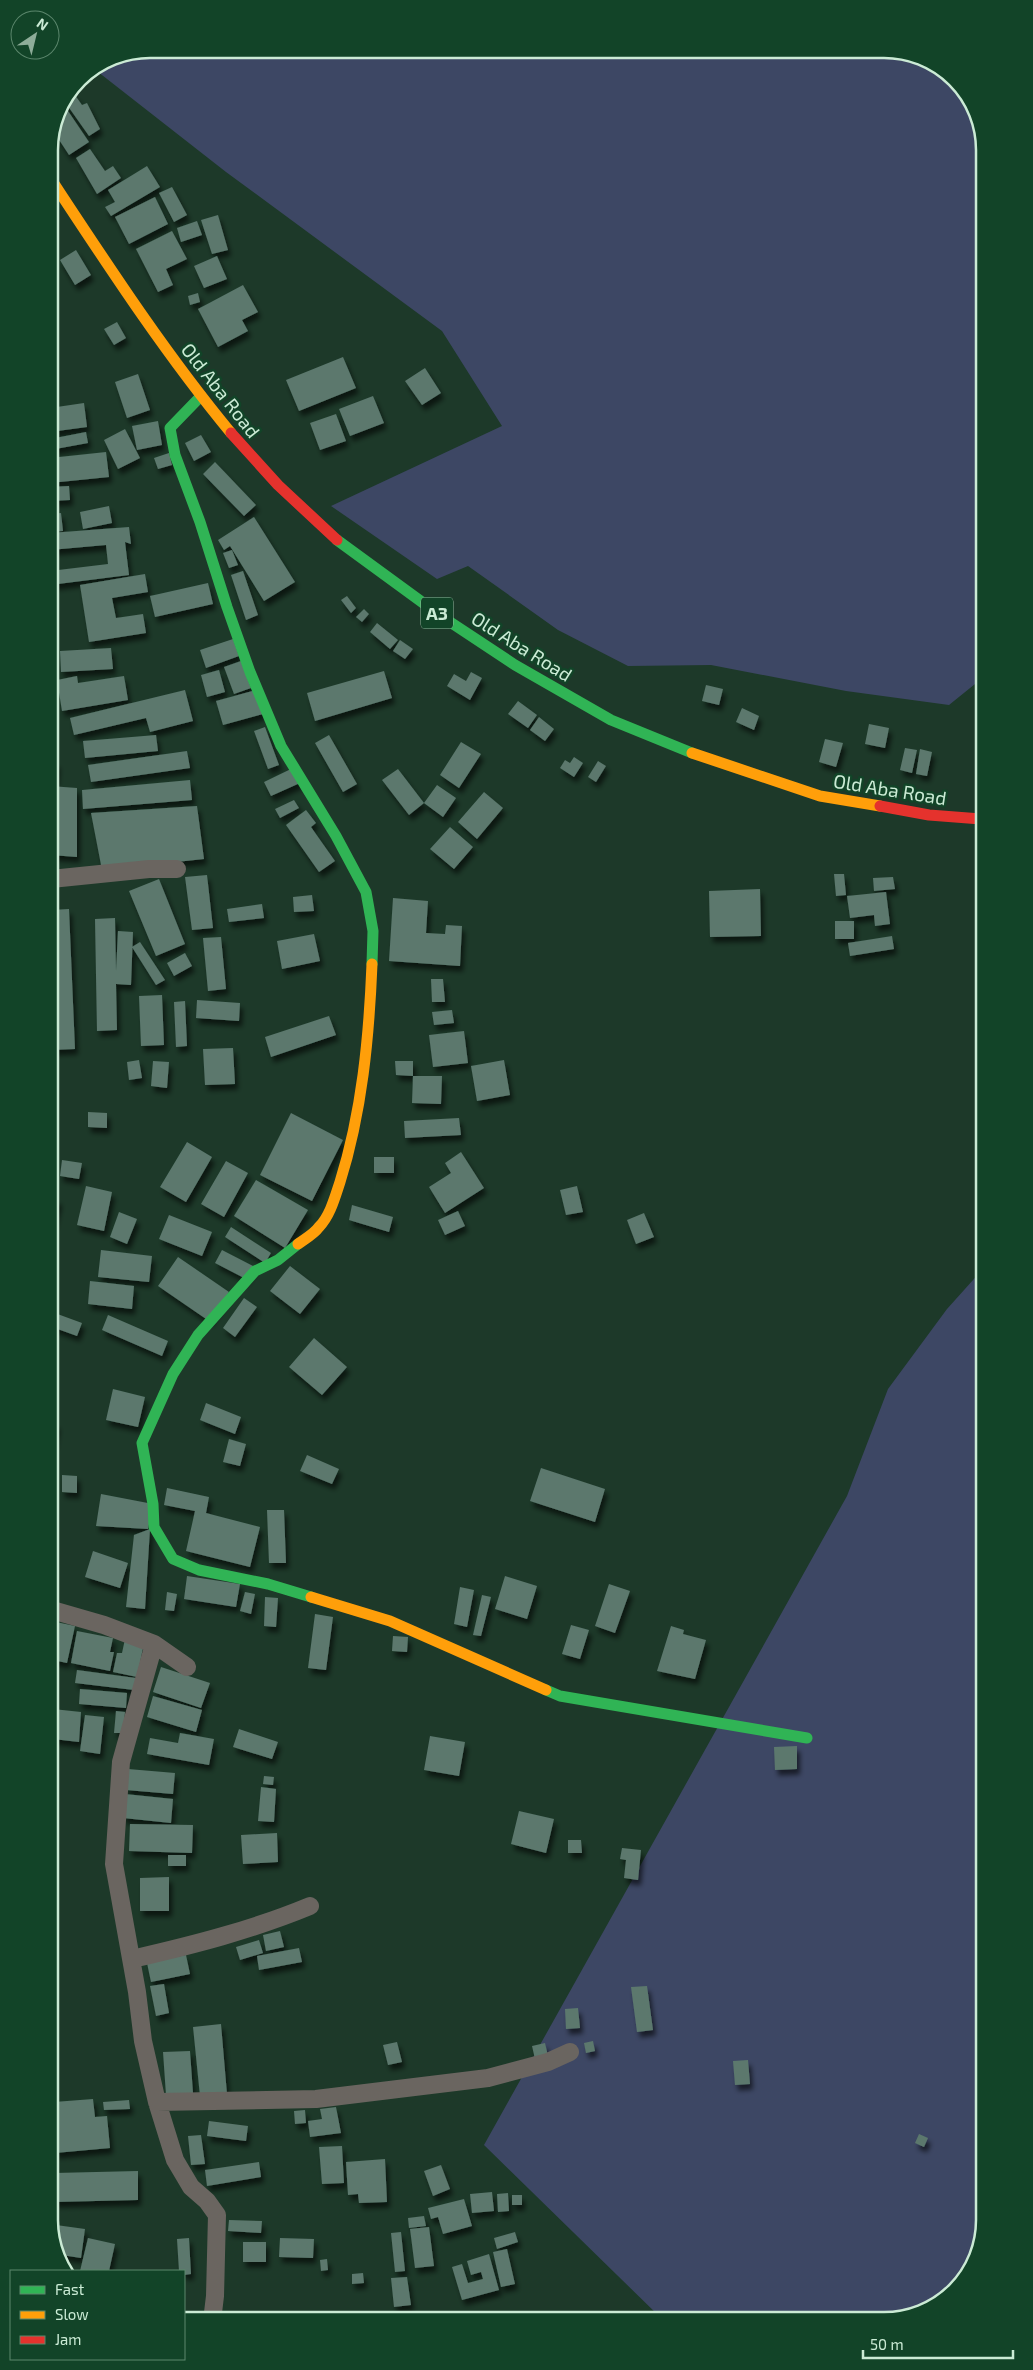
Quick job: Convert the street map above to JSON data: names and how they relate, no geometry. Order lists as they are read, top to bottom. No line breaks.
{"streets":{"street":["Old Aba Road","A3"]},"legend":["Fast","Slow","Jam"],"scale_bar":"50 m","north":"top right"}
